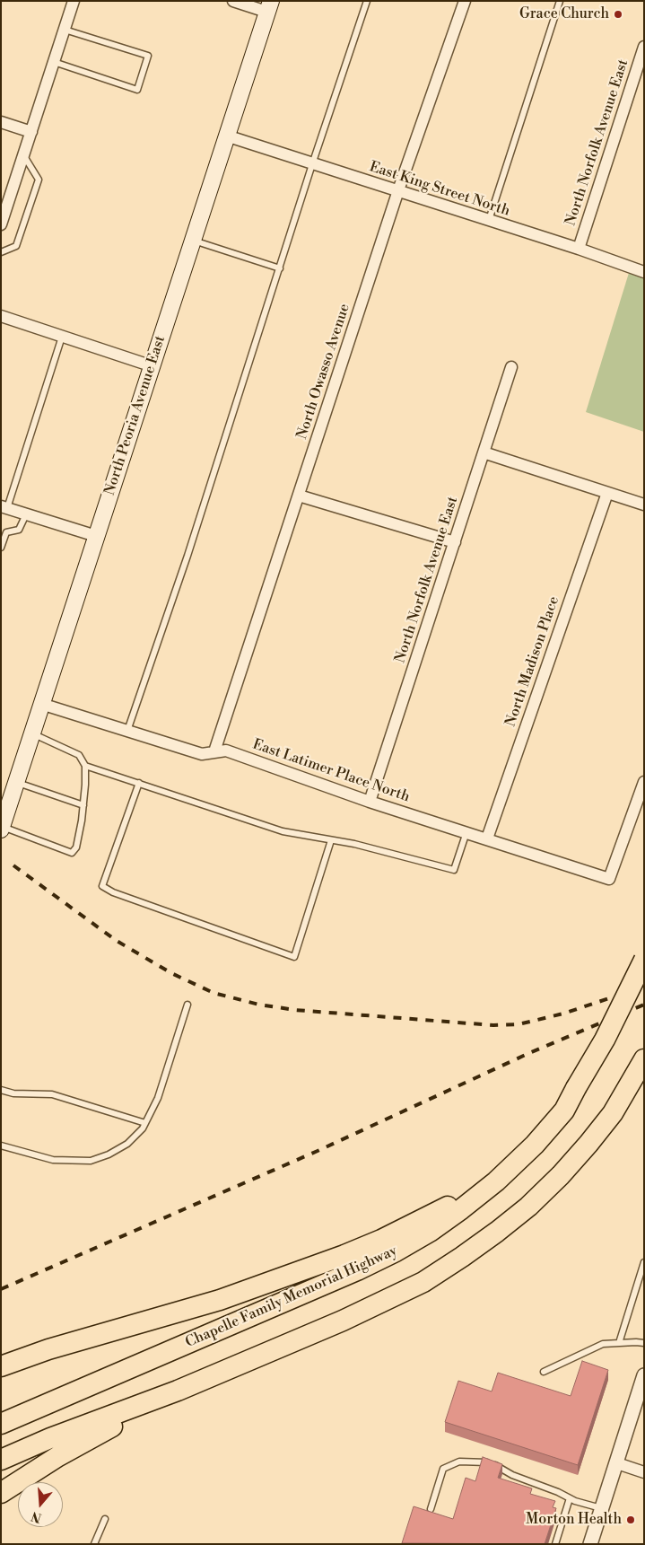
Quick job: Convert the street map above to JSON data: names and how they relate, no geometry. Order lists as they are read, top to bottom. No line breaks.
{"streets":{"highway":["Chapelle Family Memorial Highway"],"main road":["North Peoria Avenue East"],"street":["North Norfolk Avenue East","East King Street North","North Owasso Avenue","North Madison Place","East Latimer Place North"]},"crossings":[["North Norfolk Avenue East","East King Street North"],["North Norfolk Avenue East","East Latimer Place North"],["East King Street North","North Owasso Avenue"],["East King Street North","North Peoria Avenue East"],["North Owasso Avenue","East Latimer Place North"],["North Peoria Avenue East","East Latimer Place North"],["North Madison Place","East Latimer Place North"]],"places":["Grace Church","Morton Health"],"north":"bottom"}
